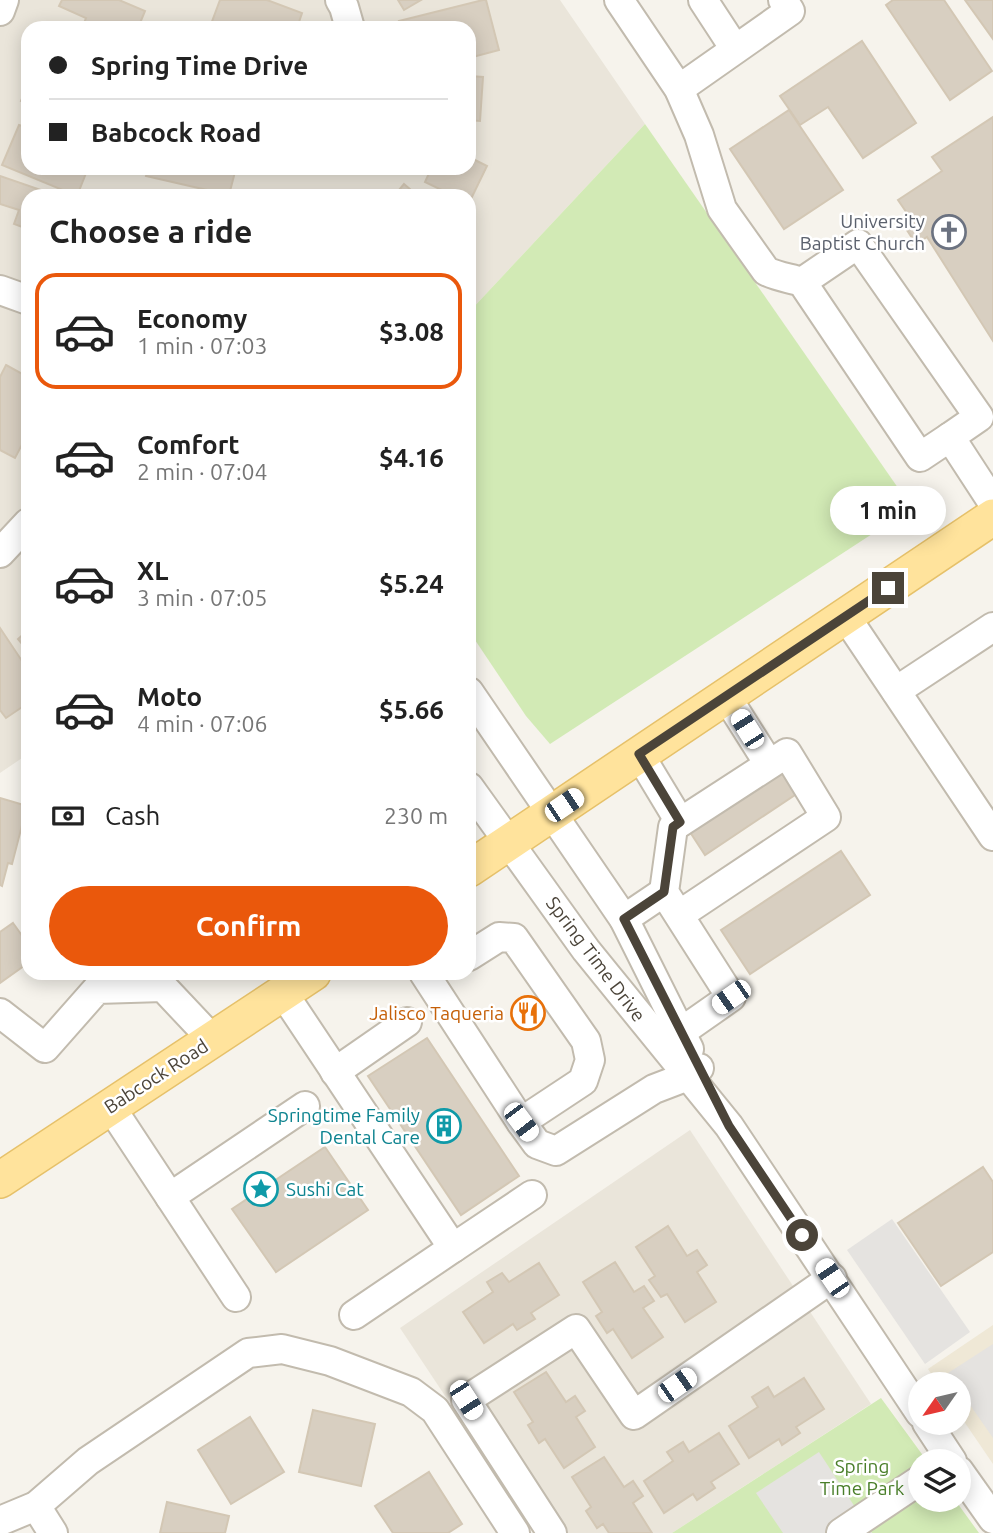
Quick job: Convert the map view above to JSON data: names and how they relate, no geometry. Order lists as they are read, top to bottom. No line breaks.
{"streets":{"main road":["Babcock Road"],"street":["Spring Time Drive"]},"parks":["Spring Time Park"],"places":{"church":["University Baptist Church"],"restaurant":["Jalisco Taqueria"],"building":["Springtime Family Dental Care"],"place":["Sushi Cat"]},"north":"bottom left","page":{"banner":["Spring Time Drive","Babcock Road"],"heading":"Choose a ride","list":[{"name":"Economy","note":"1 min · 07:03","value":"$3.08"},{"name":"Comfort","note":"2 min · 07:04","value":"$4.16"},{"name":"XL","note":"3 min · 07:05","value":"$5.24"},{"name":"Moto","note":"4 min · 07:06","value":"$5.66"}],"bubble":"1 min","pay":["Cash","230 m"],"buttons":"Confirm"}}
